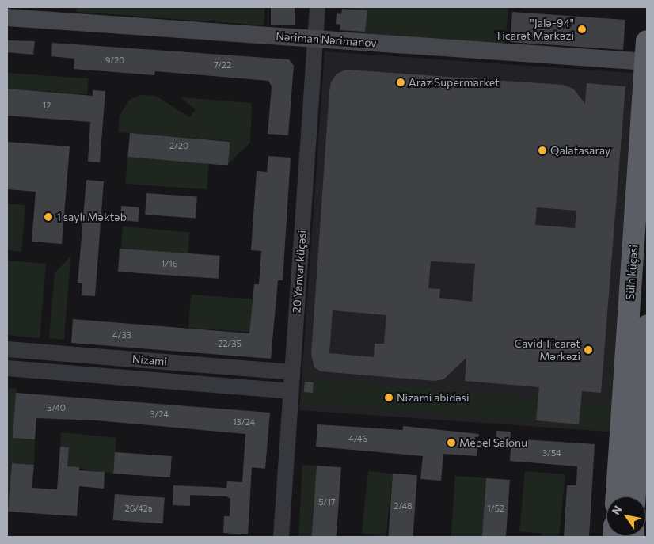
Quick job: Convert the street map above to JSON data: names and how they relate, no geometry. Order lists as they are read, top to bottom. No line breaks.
{"streets":{"highway":["Sülh küçəsi"],"main road":["Nəriman Nərimanov"],"street":["20 Yanvar küçəsi","Nizami"]},"crossings":[["Nəriman Nərimanov","20 Yanvar küçəsi"],["Nəriman Nərimanov","Sülh küçəsi"],["20 Yanvar küçəsi","Nizami"]],"places":["\"Jalə-94\" Ticarət Mərkəzi","Araz Supermarket","Qalatasaray","1 saylı Məktəb","Cavid Ticarət Mərkəzi","Nizami abidәsi","Mebel Salonu"],"house_numbers":["9/20","7/22","12","2/20","1/16","4/33","22/35","5/40","3/24","13/24","4/46","3/54","5/17","2/48","26/42a","1/52"],"north":"top left"}
